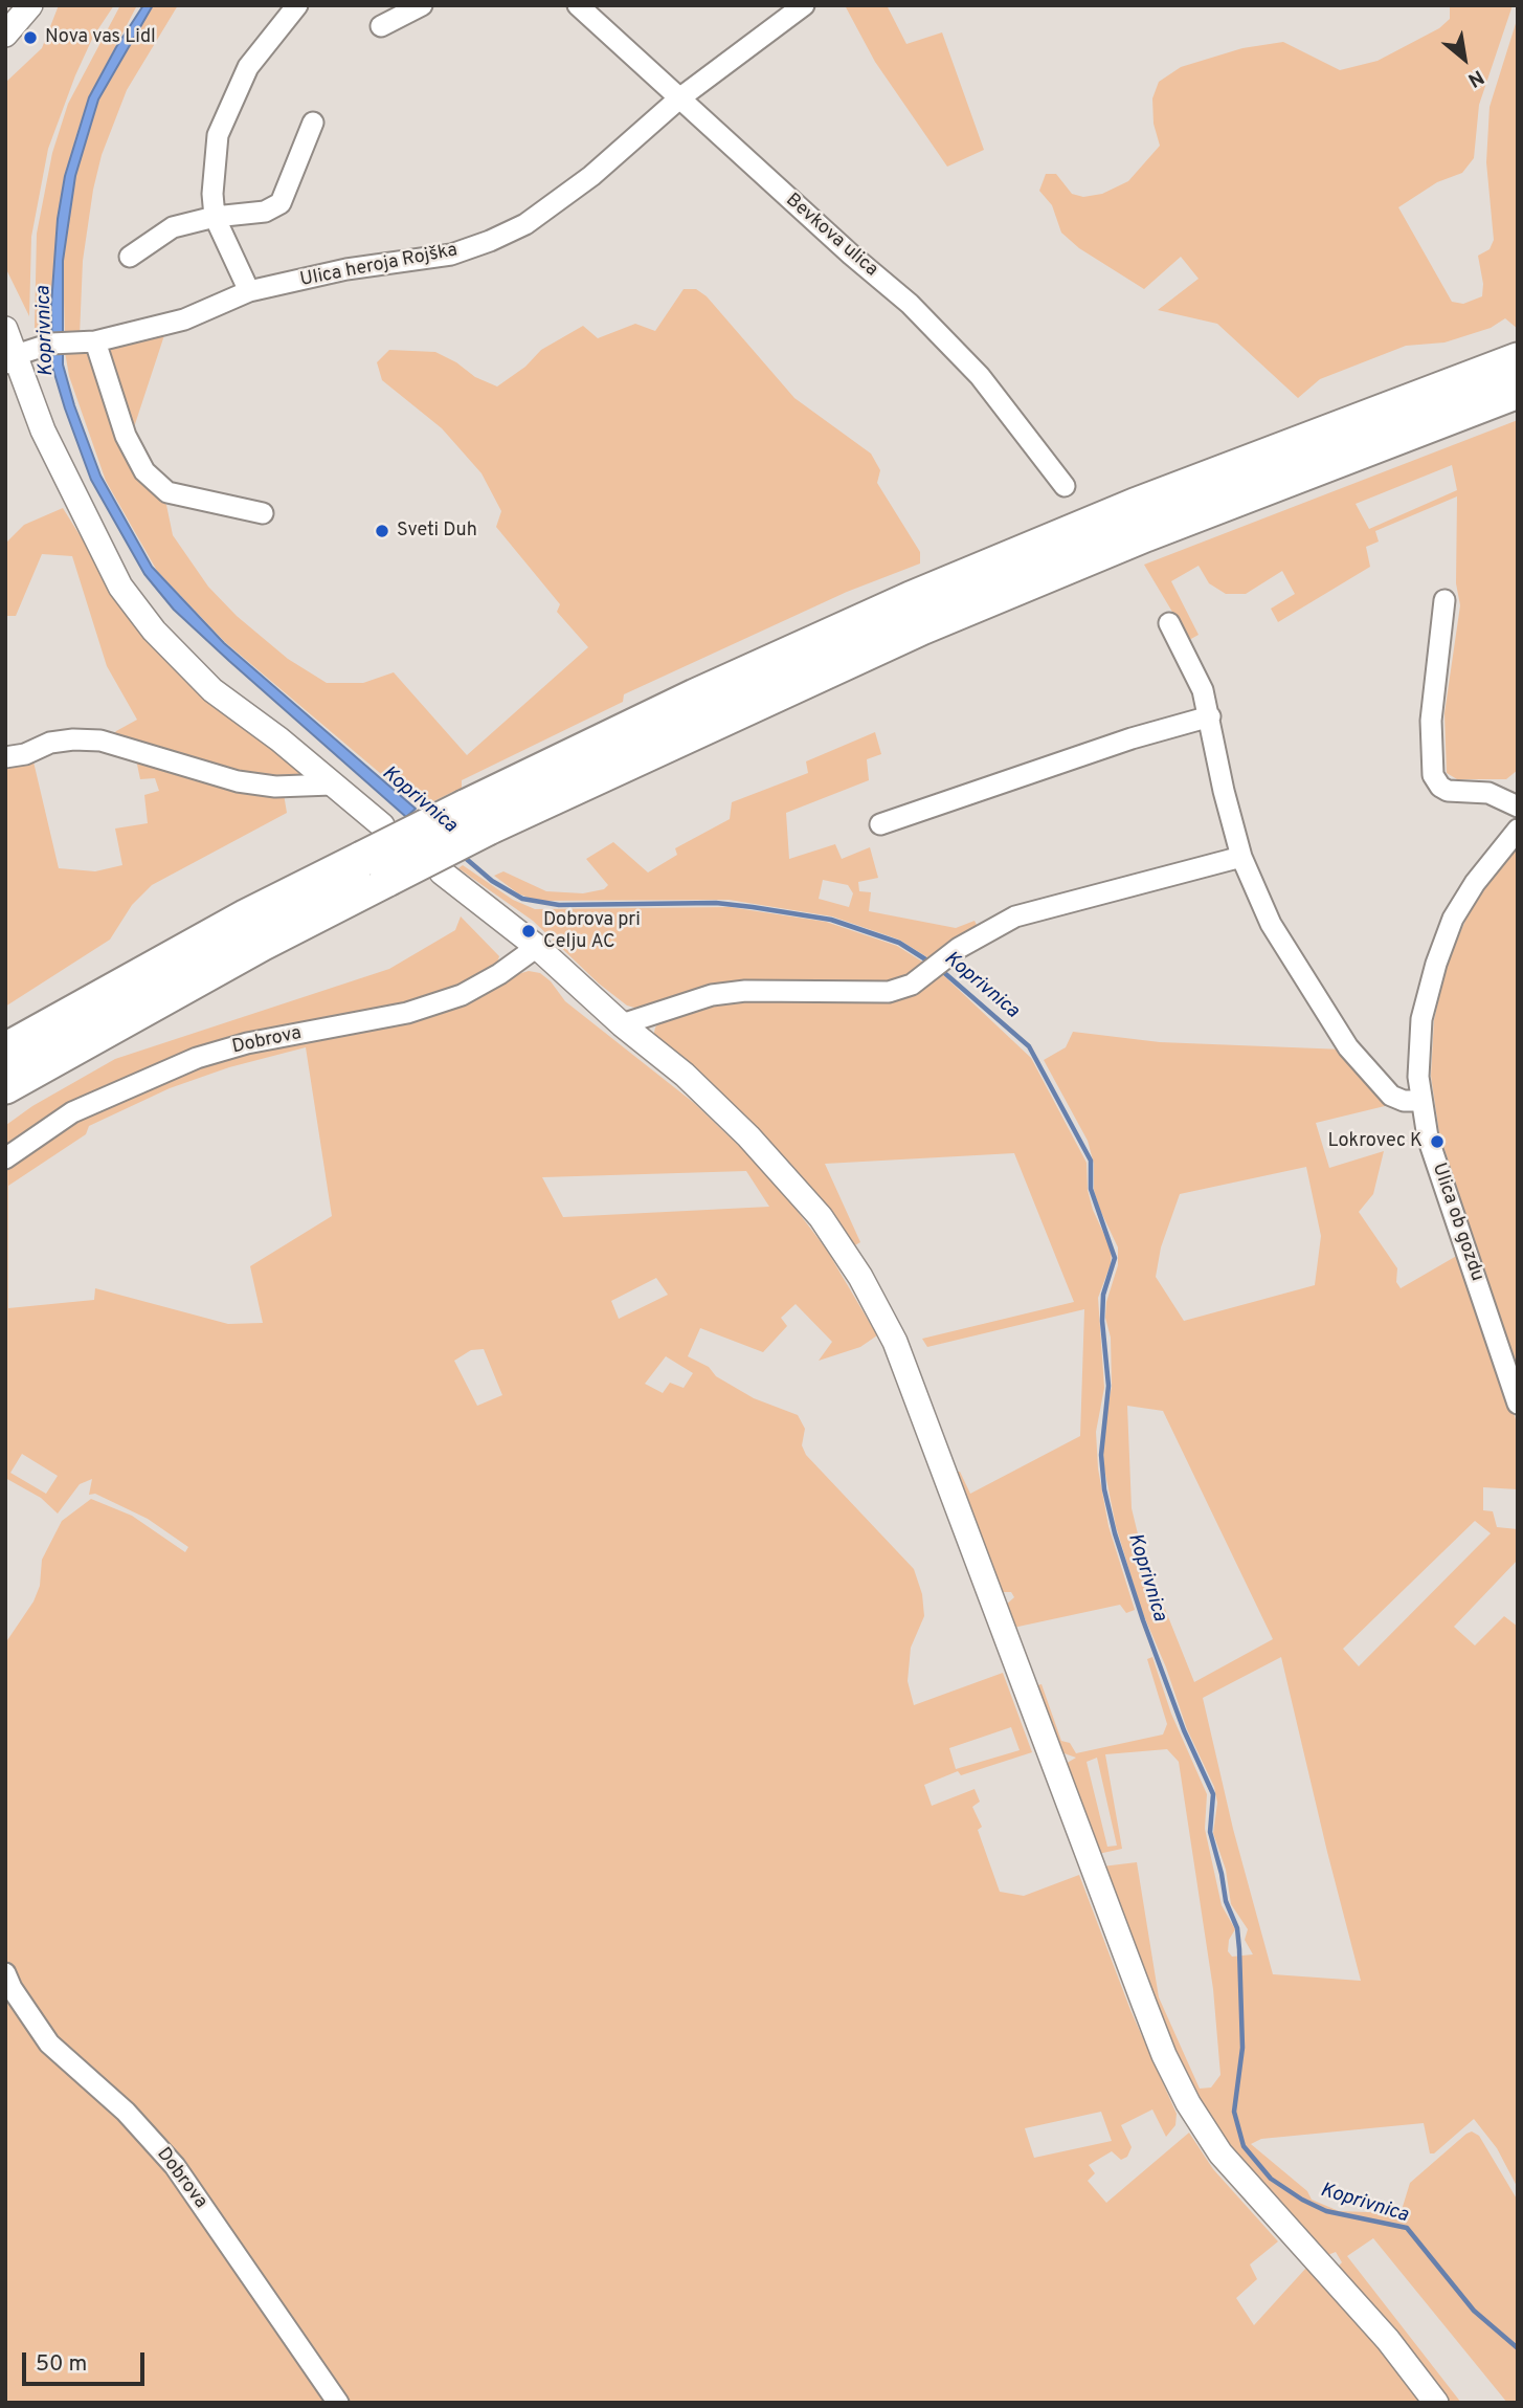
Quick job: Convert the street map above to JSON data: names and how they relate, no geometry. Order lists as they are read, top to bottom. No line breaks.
{"streets":{"street":["Bevkova ulica","Ulica heroja Rojška","Dobrova","Ulica ob gozdu"]},"crossings":[["Bevkova ulica","Ulica heroja Rojška"]],"water":["Koprivnica"],"places":["Nova vas Lidl","Sveti Duh","Dobrova pri Celju AC","Lokrovec K"],"scale_bar":"50 m","north":"bottom right"}
